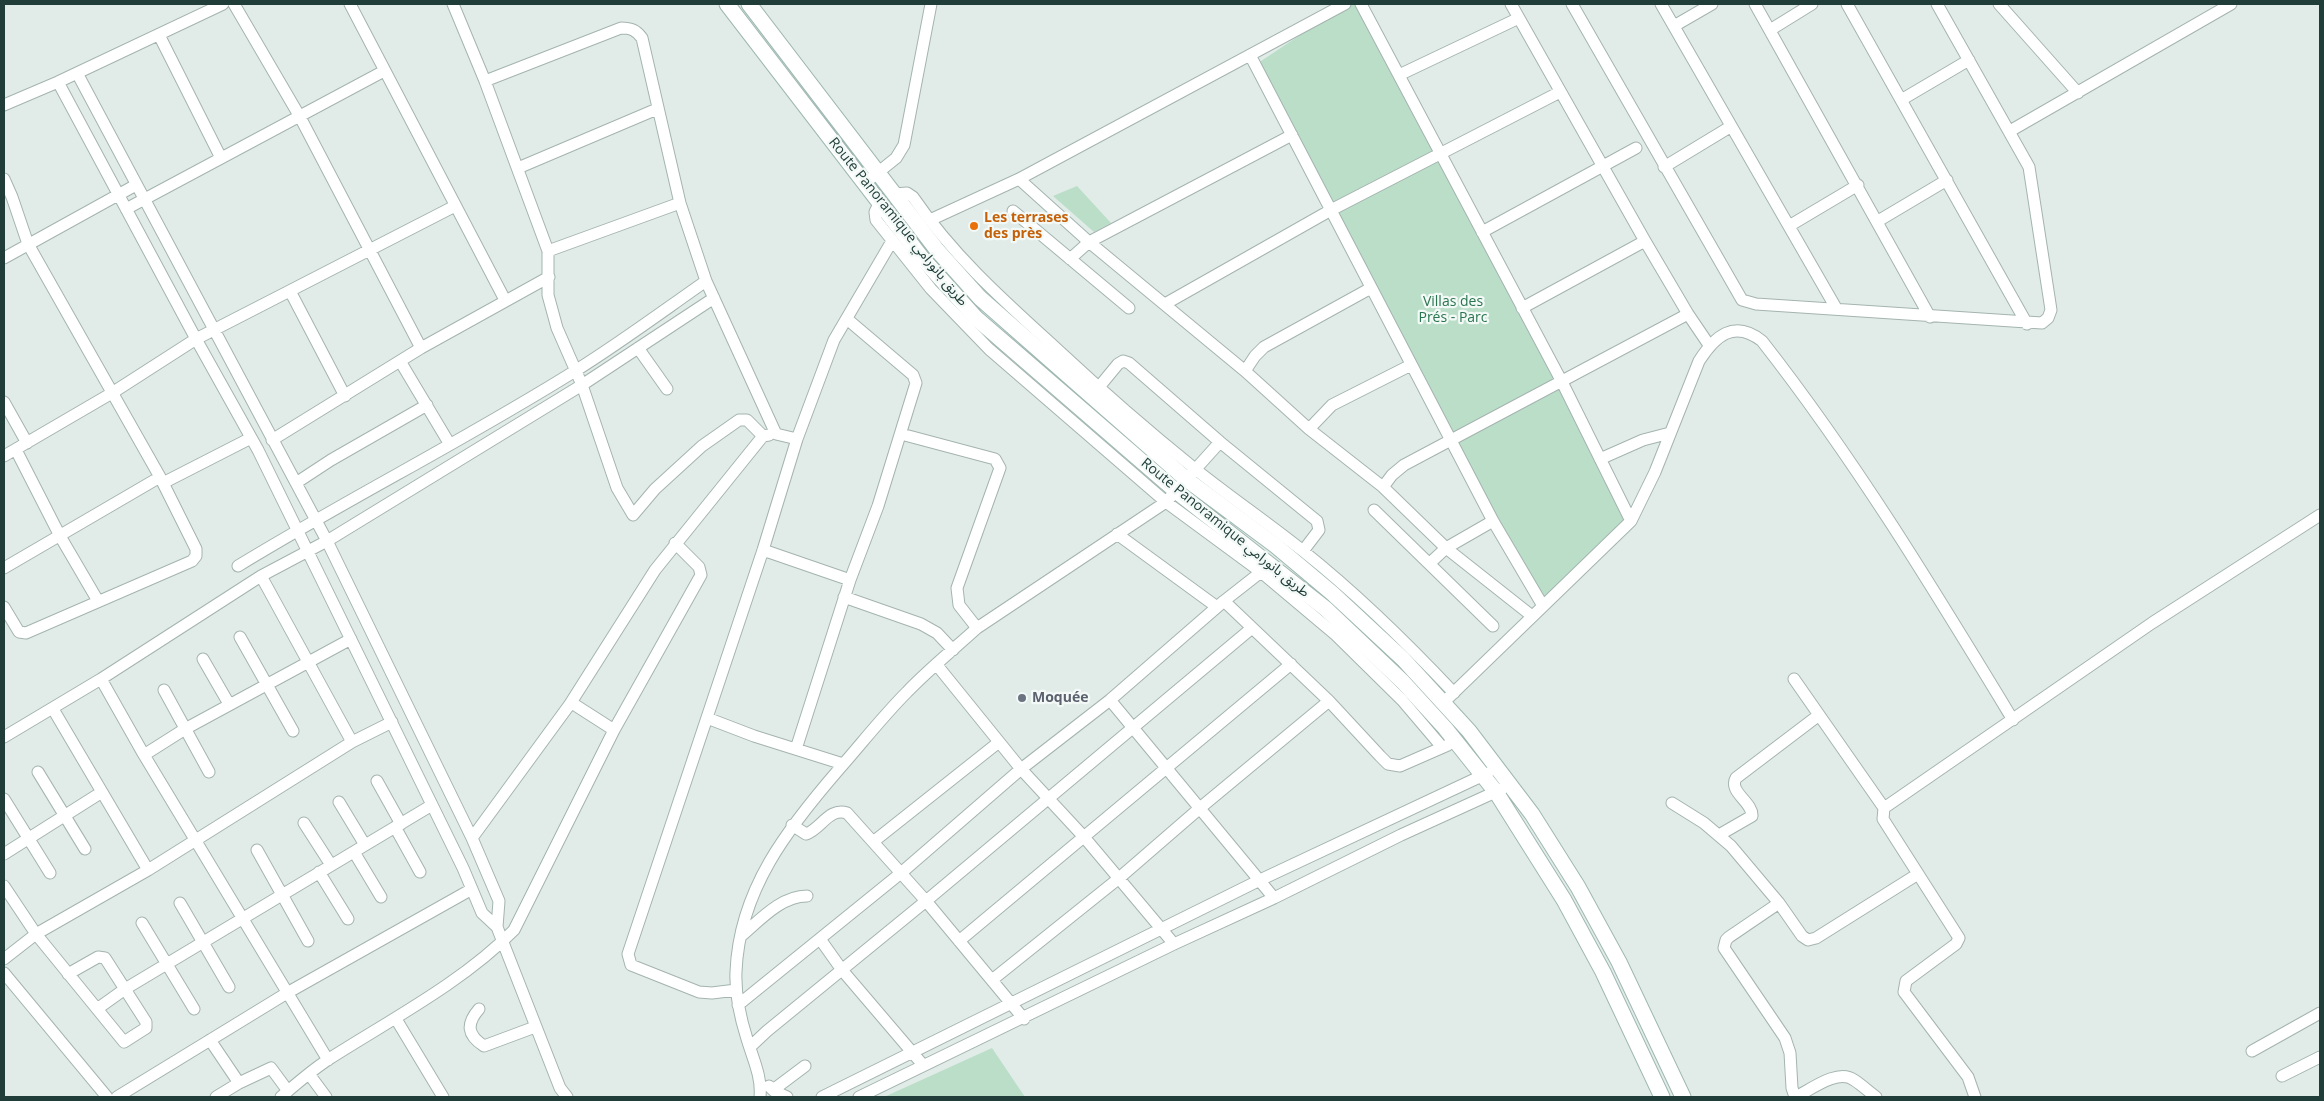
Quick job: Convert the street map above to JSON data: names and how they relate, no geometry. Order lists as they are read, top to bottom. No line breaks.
{"streets":{"street":["Route Panoramique طريق بانورامي"]},"parks":["Villas des Prés - Parc"],"places":["Les terrases des près","Moquée"]}
